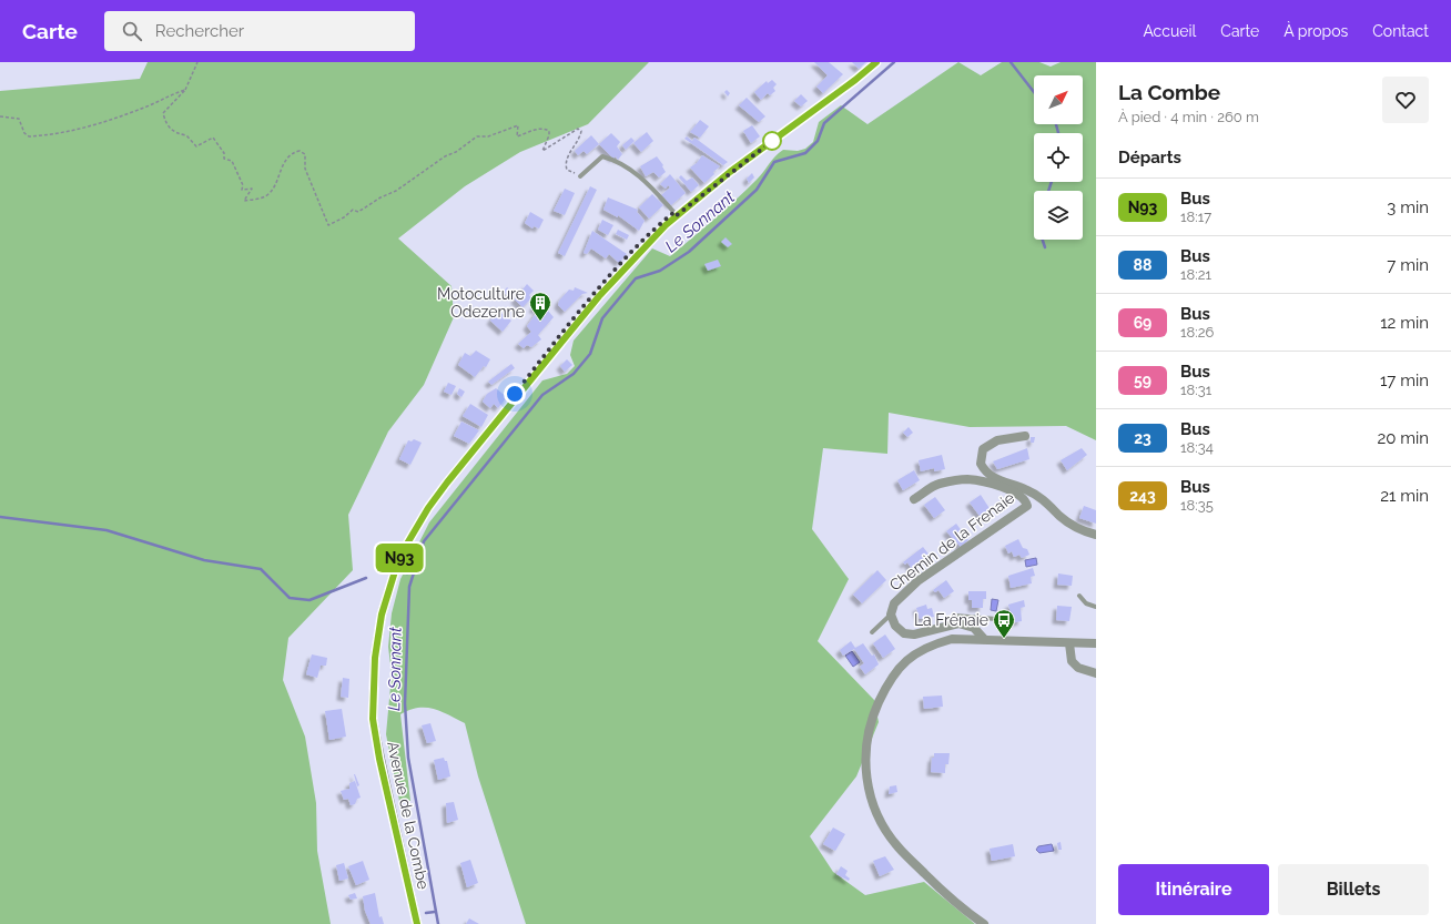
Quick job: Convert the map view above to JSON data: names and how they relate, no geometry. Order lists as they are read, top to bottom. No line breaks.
{"streets":{"main road":["Avenue de la Combe"],"street":["Chemin de la Frenaie"]},"water":["Le Sonnant"],"places":{"building":["Motoculture Odezenne"],"bus stop":["La Frênaie"]},"lines":["bus line N93"],"north":"top right","page":{"header":"Carte","search":"Rechercher","nav":["Accueil","Carte","À propos","Contact"],"on_map":"N93","heading":[["La Combe","À pied · 4 min · 260 m"],"Départs"],"list":[{"mark":"N93","name":"Bus","note":"18:17","value":"3 min"},{"mark":"88","name":"Bus","note":"18:21","value":"7 min"},{"mark":"69","name":"Bus","note":"18:26","value":"12 min"},{"mark":"59","name":"Bus","note":"18:31","value":"17 min"},{"mark":"23","name":"Bus","note":"18:34","value":"20 min"},{"mark":"243","name":"Bus","note":"18:35","value":"21 min"}],"buttons":["Itinéraire","Billets"]}}
